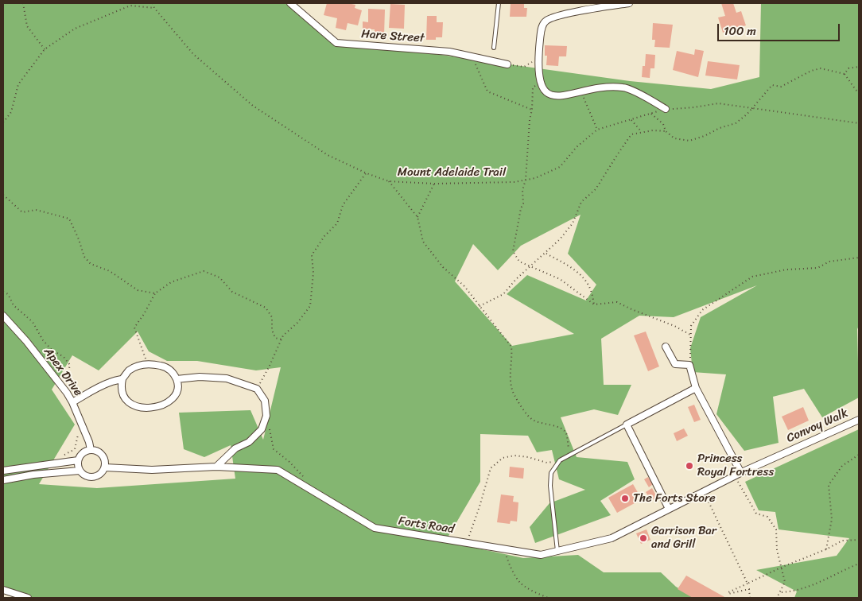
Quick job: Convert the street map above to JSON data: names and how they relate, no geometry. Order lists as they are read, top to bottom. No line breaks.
{"streets":{"street":["Hare Street","Apex Drive","Convoy Walk","Forts Road"],"path":["Mount Adelaide Trail"]},"crossings":[["Apex Drive","Forts Road"],["Convoy Walk","Forts Road"]],"places":["Princess Royal Fortress","The Forts Store","Garrison Bar and Grill"],"scale_bar":"100 m"}
